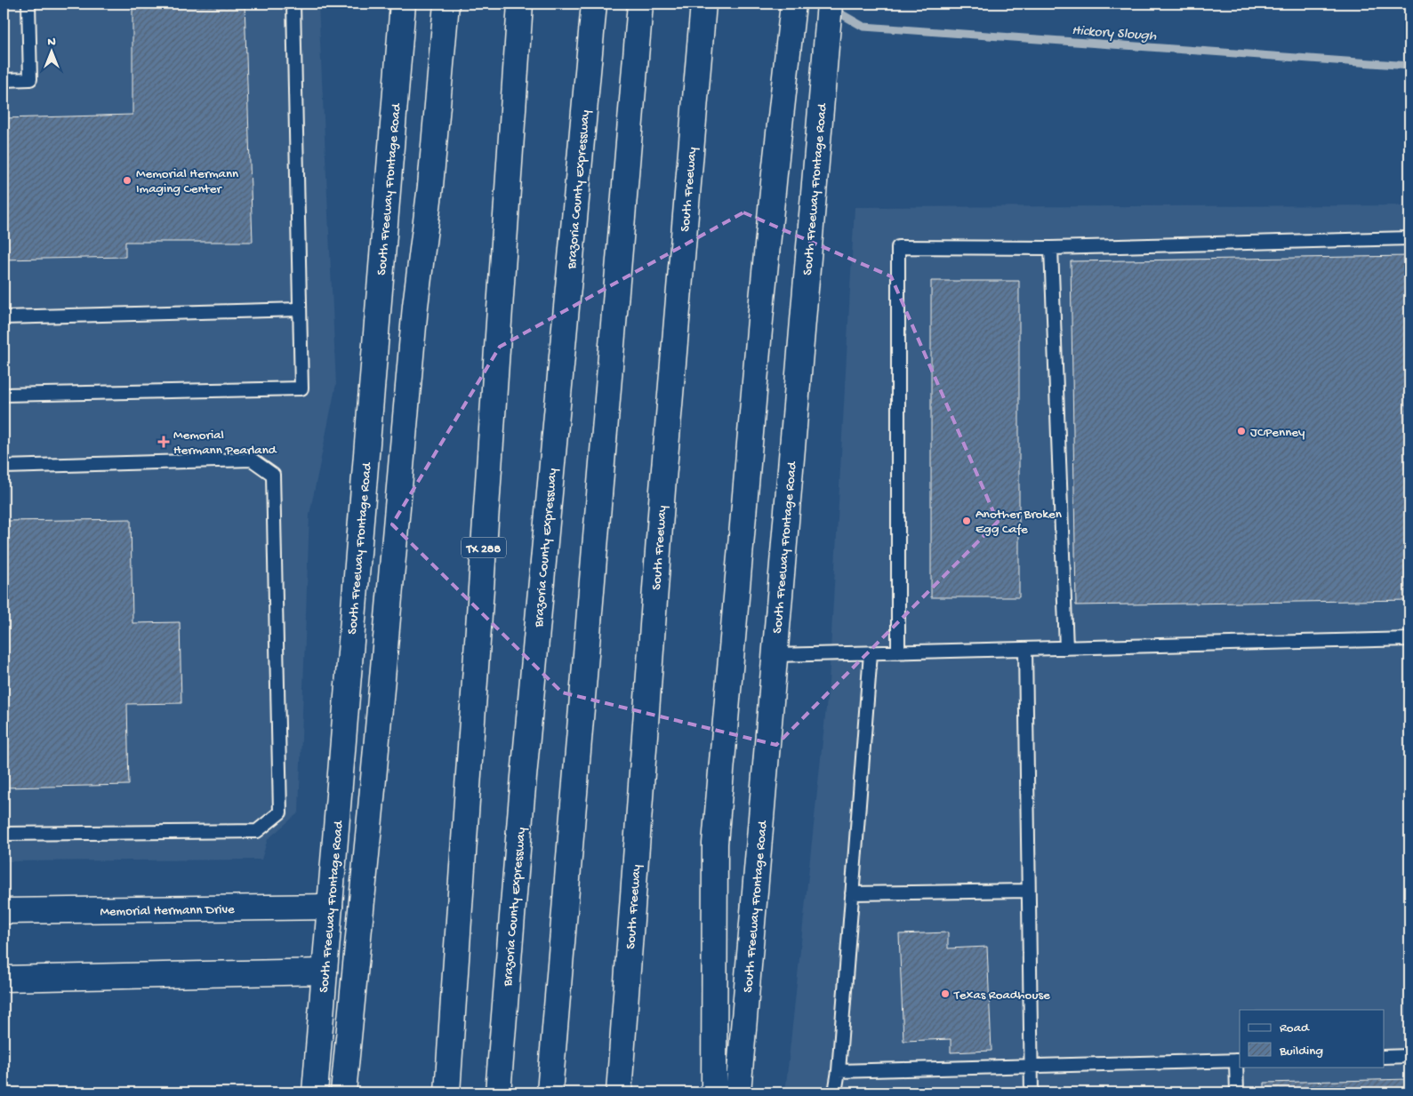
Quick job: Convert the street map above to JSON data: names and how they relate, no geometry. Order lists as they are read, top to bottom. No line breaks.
{"streets":{"main road":["South Freeway Frontage Road","Brazoria County Expressway","South Freeway","TX 288","Memorial Hermann Drive"]},"crossings":[["South Freeway Frontage Road","Memorial Hermann Drive"]],"water":["Hickory Slough"],"places":{"other":["Memorial Hermann Imaging Center","JCPenney","Another Broken Egg Cafe","Texas Roadhouse"],"health":["Memorial Hermann Pearland"]},"legend":["Road","Building"],"north":"top"}
